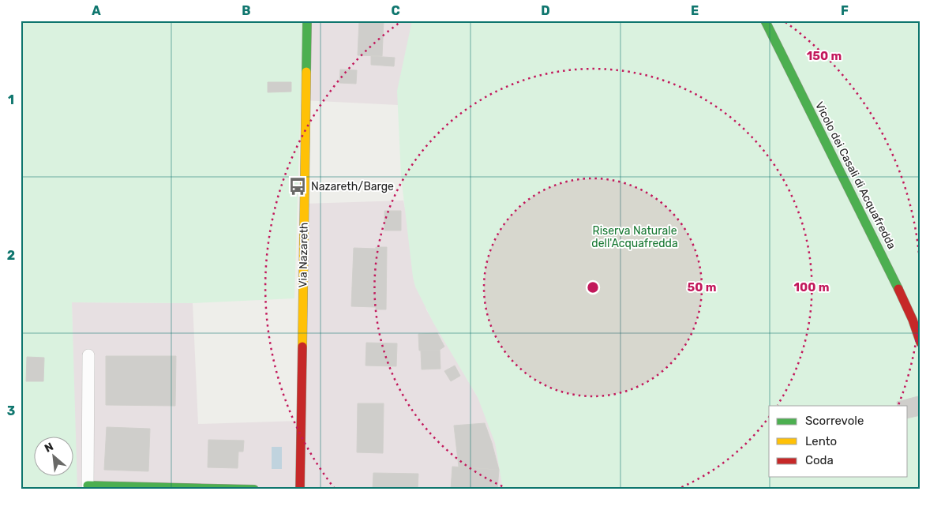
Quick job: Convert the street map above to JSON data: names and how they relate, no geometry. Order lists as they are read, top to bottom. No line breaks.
{"streets":{"street":["Vicolo dei Casali di Acquafredda","Via Nazareth"]},"parks":["Riserva Naturale dell'Acquafredda"],"places":{"bus stop":["Nazareth/Barge"]},"legend":["Scorrevole","Lento","Coda"],"north":"top left","grid":{"columns":["A","B","C","D","E","F"],"rows":["1","2","3"]},"rings":["150 m","50 m","100 m"]}
